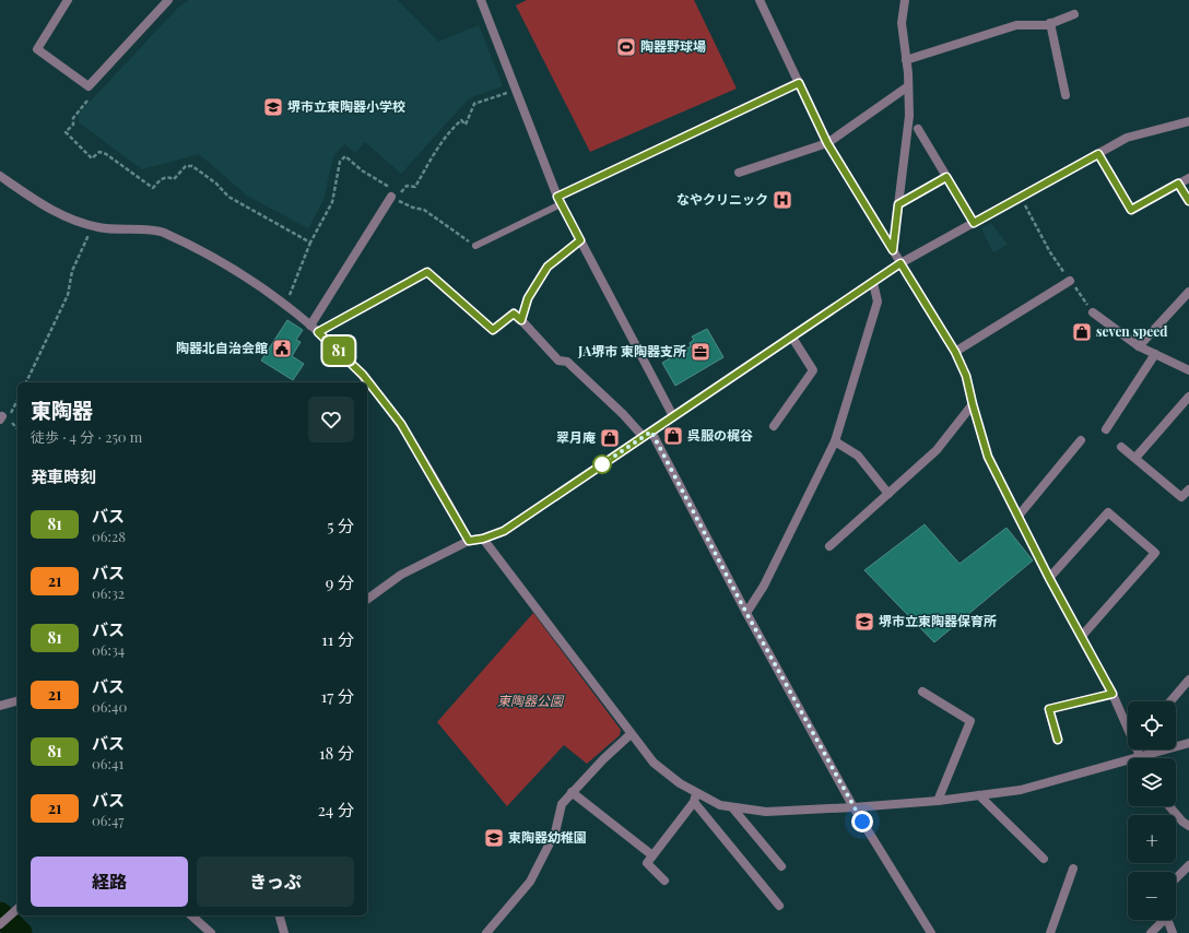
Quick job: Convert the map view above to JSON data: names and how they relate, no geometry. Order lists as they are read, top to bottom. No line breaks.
{"parks":["東陶器公園"],"places":{"sports":["陶器野球場"],"school or university":["堺市立東陶器小学校","堺市立東陶器保育所","東陶器幼稚園"],"hospital":["なやクリニック"],"shop":["seven speed","呉服の梶谷","翠月庵"],"public building":["陶器北自治会館"],"office":["JA堺市 東陶器支所"]},"lines":["bus line 81"],"page":{"on_map":"81","heading":[["東陶器","徒歩 · 4 分 · 250 m"],"発車時刻"],"list":[{"mark":"81","name":"バス","note":"06:28","value":"5 分"},{"mark":"21","name":"バス","note":"06:32","value":"9 分"},{"mark":"81","name":"バス","note":"06:34","value":"11 分"},{"mark":"21","name":"バス","note":"06:40","value":"17 分"},{"mark":"81","name":"バス","note":"06:41","value":"18 分"},{"mark":"21","name":"バス","note":"06:47","value":"24 分"}],"map_buttons":["+","−"],"buttons":["経路","きっぷ"]}}
